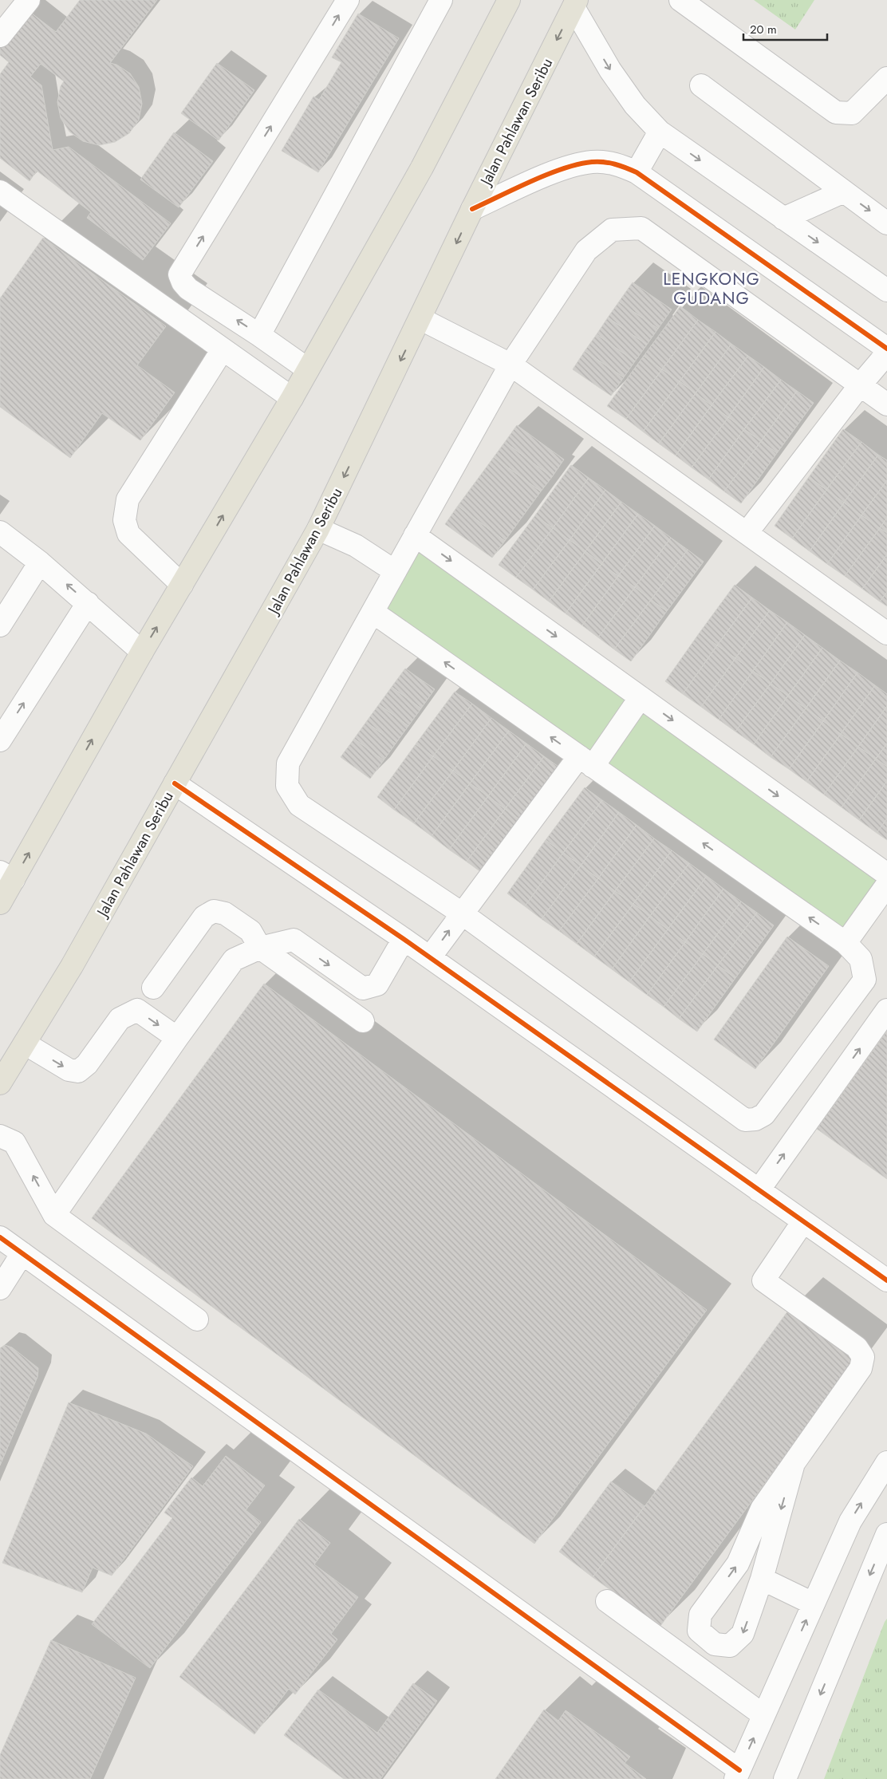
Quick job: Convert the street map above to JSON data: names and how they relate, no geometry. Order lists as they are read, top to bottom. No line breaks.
{"streets":{"main road":["Jalan Pahlawan Seribu"]},"districts":["LENGKONG GUDANG"],"scale_bar":"20 m"}
